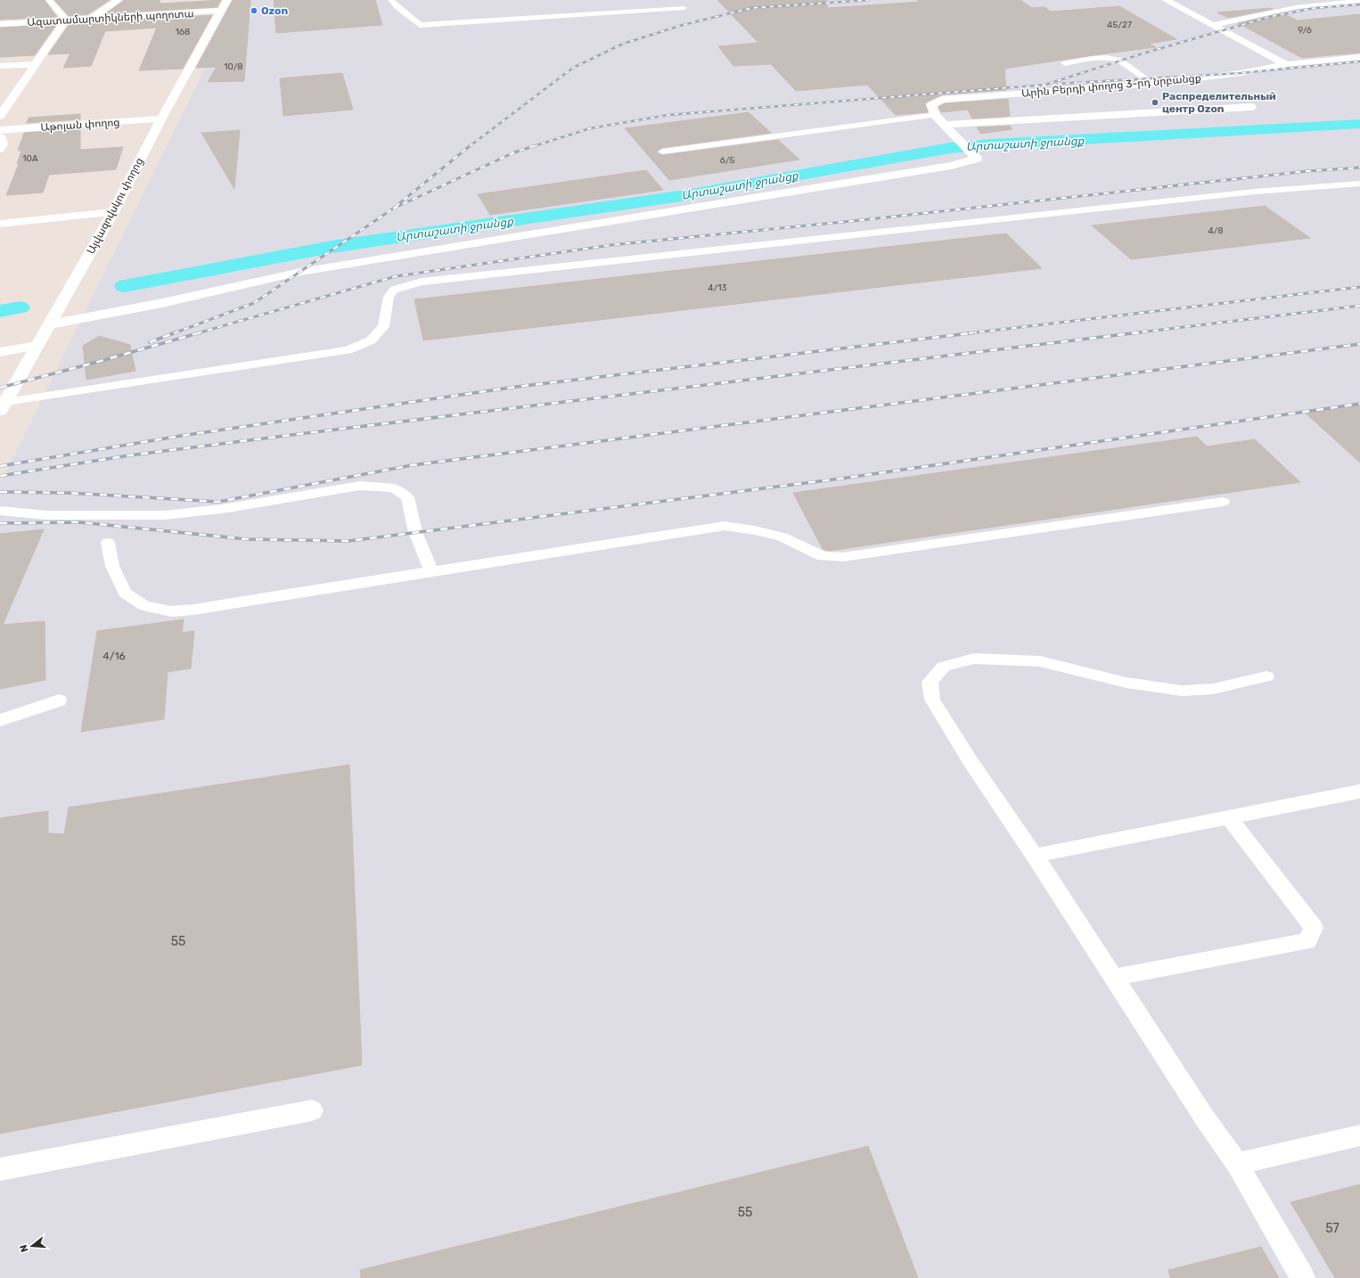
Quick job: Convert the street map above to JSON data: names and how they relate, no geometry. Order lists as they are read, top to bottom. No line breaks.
{"streets":{"street":["Ազատամարտիկների պողոտա","Արին Բերդի փողոց 3-րդ նրբանցք","Աթոյան փողոց","Այվազովսկու փողոց"]},"crossings":[["Ազատամարտիկների պողոտա","Այվազովսկու փողոց"],["Աթոյան փողոց","Այվազովսկու փողոց"]],"water":["Արտաշատի ջրանցք"],"places":["Ozon","Распределительный центр Ozon"],"house_numbers":["45/27","9/6","168","10/8","10A","6/5","4/8","4/13","4/16","55","55","57"],"north":"left"}
